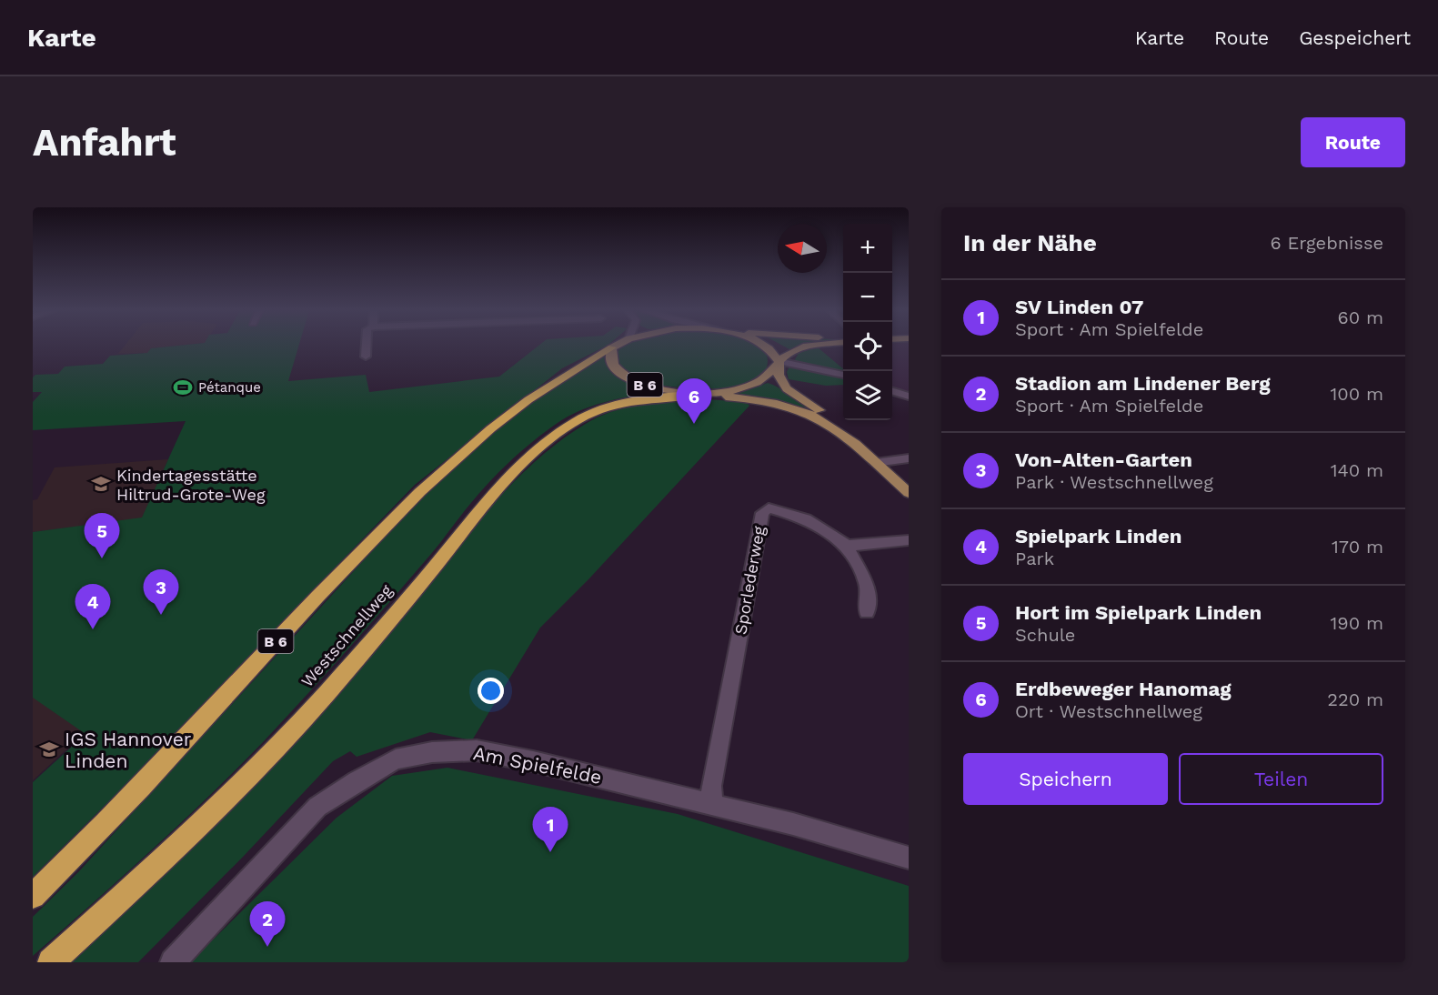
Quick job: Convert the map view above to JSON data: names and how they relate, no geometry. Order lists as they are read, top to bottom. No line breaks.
{"streets":{"highway":["B 6","Westschnellweg"],"street":["Sporlederweg","Am Spielfelde"]},"crossings":[["B 6","Westschnellweg"],["Sporlederweg","Am Spielfelde"]],"places":{"sports":["Pétanque"],"school or university":["Kindertagesstätte Hiltrud-Grote-Weg","IGS Hannover Linden"]},"north":"left","page":{"header":"Karte","nav":["Karte","Route","Gespeichert"],"buttons":["Route",["Speichern","Teilen"]],"title":"Anfahrt","heading":["In der Nähe","6 Ergebnisse"],"map_buttons":["+","−"],"list":[{"mark":"1","name":"SV Linden 07","note":"Sport · Am Spielfelde","value":"60 m"},{"mark":"2","name":"Stadion am Lindener Berg","note":"Sport · Am Spielfelde","value":"100 m"},{"mark":"3","name":"Von-Alten-Garten","note":"Park · Westschnellweg","value":"140 m"},{"mark":"4","name":"Spielpark Linden","note":"Park","value":"170 m"},{"mark":"5","name":"Hort im Spielpark Linden","note":"Schule","value":"190 m"},{"mark":"6","name":"Erdbeweger Hanomag","note":"Ort · Westschnellweg","value":"220 m"}],"pins":["6","5","3","4","1","2"]}}
